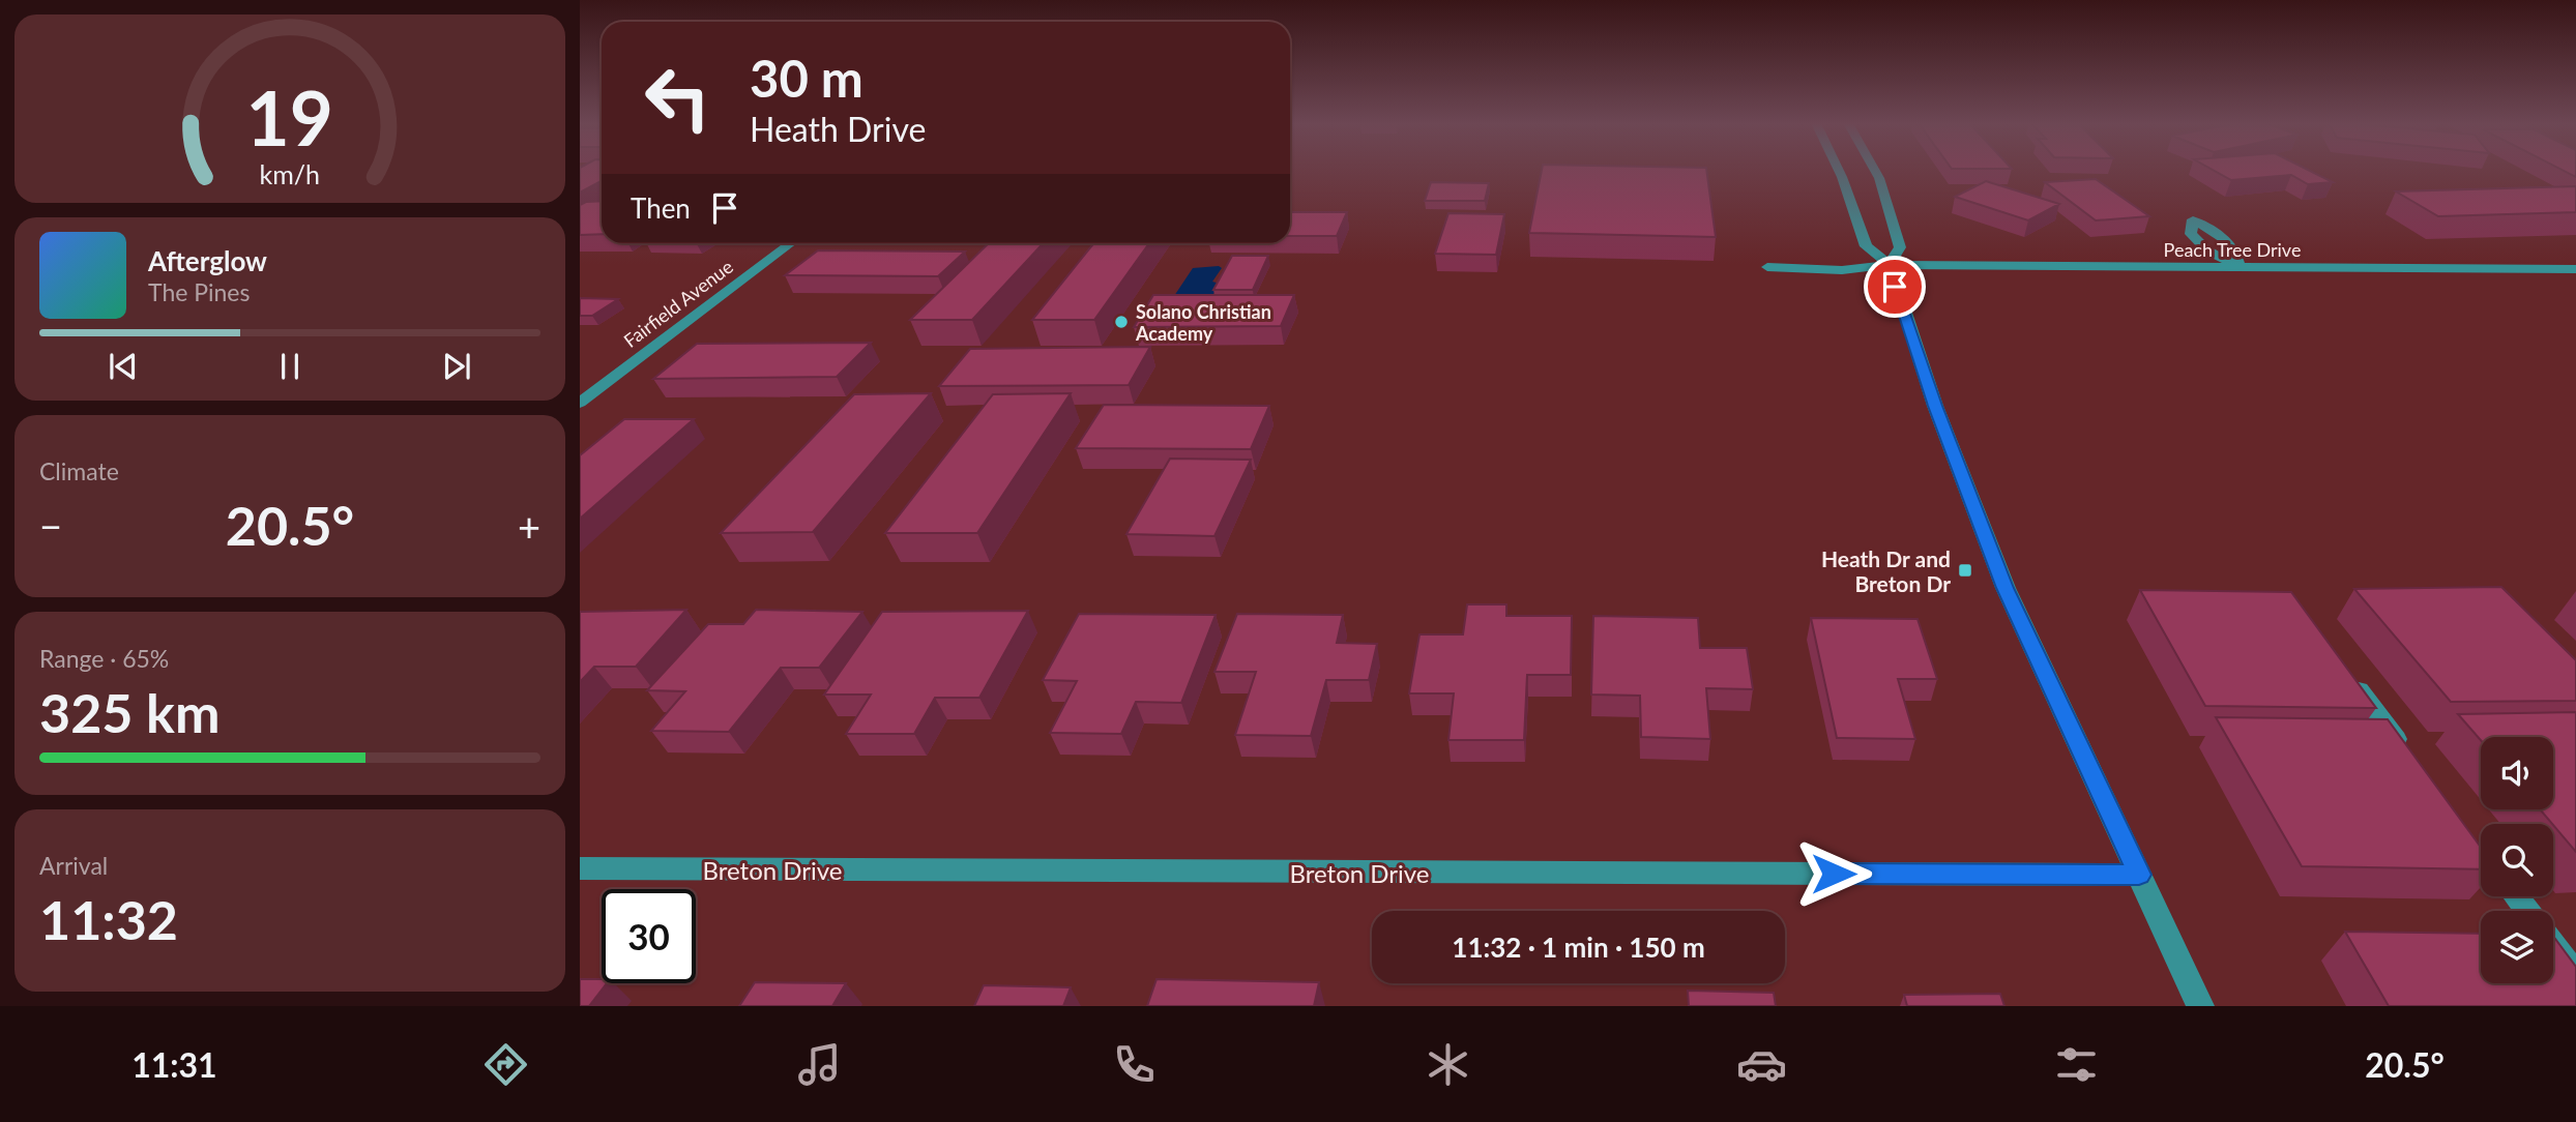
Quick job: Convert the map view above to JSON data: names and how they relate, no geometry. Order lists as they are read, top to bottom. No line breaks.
{"streets":{"street":["Peach Tree Drive","Fairfield Avenue","Breton Drive"]},"places":{"other":["Solano Christian Academy"],"transit":["Heath Dr and Breton Dr"]},"page":{"turn":["30 m","Heath Drive"],"then":"Then","song":["Afterglow","The Pines"],"tile":["Climate",["Range · 65%","325 km"],["Arrival","11:32"]],"heat":["−","20.5°","+"],"limit":"30","trip":"11:32 · 1 min · 150 m","tabs":["11:31","20.5°"],"gauge":["19","km/h"]}}
